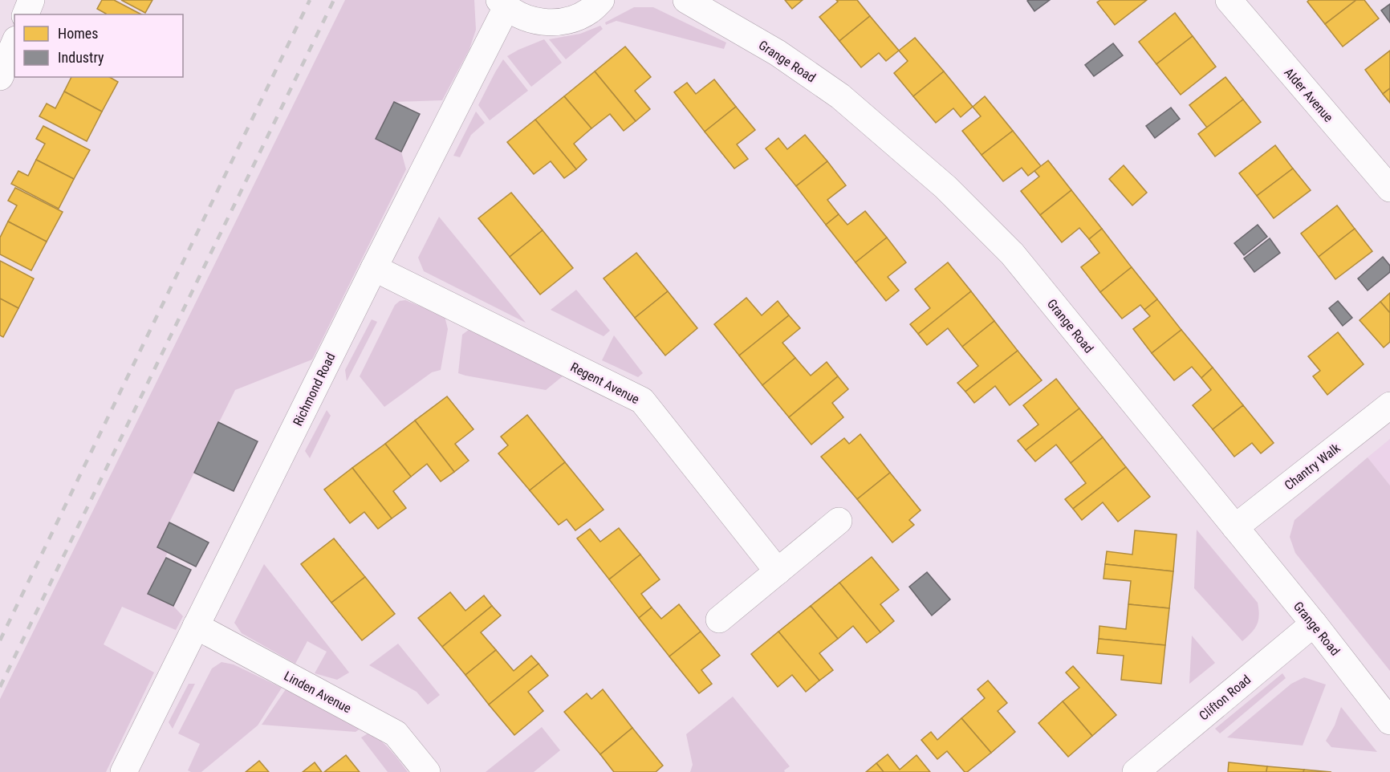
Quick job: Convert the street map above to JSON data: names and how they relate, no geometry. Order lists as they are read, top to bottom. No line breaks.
{"streets":{"street":["Grange Road","Alder Avenue","Regent Avenue","Richmond Road","Chantry Walk","Linden Avenue","Clifton Road"]},"crossings":[["Grange Road","Chantry Walk"],["Grange Road","Clifton Road"],["Regent Avenue","Richmond Road"],["Richmond Road","Linden Avenue"]],"legend":["Homes","Industry"]}
